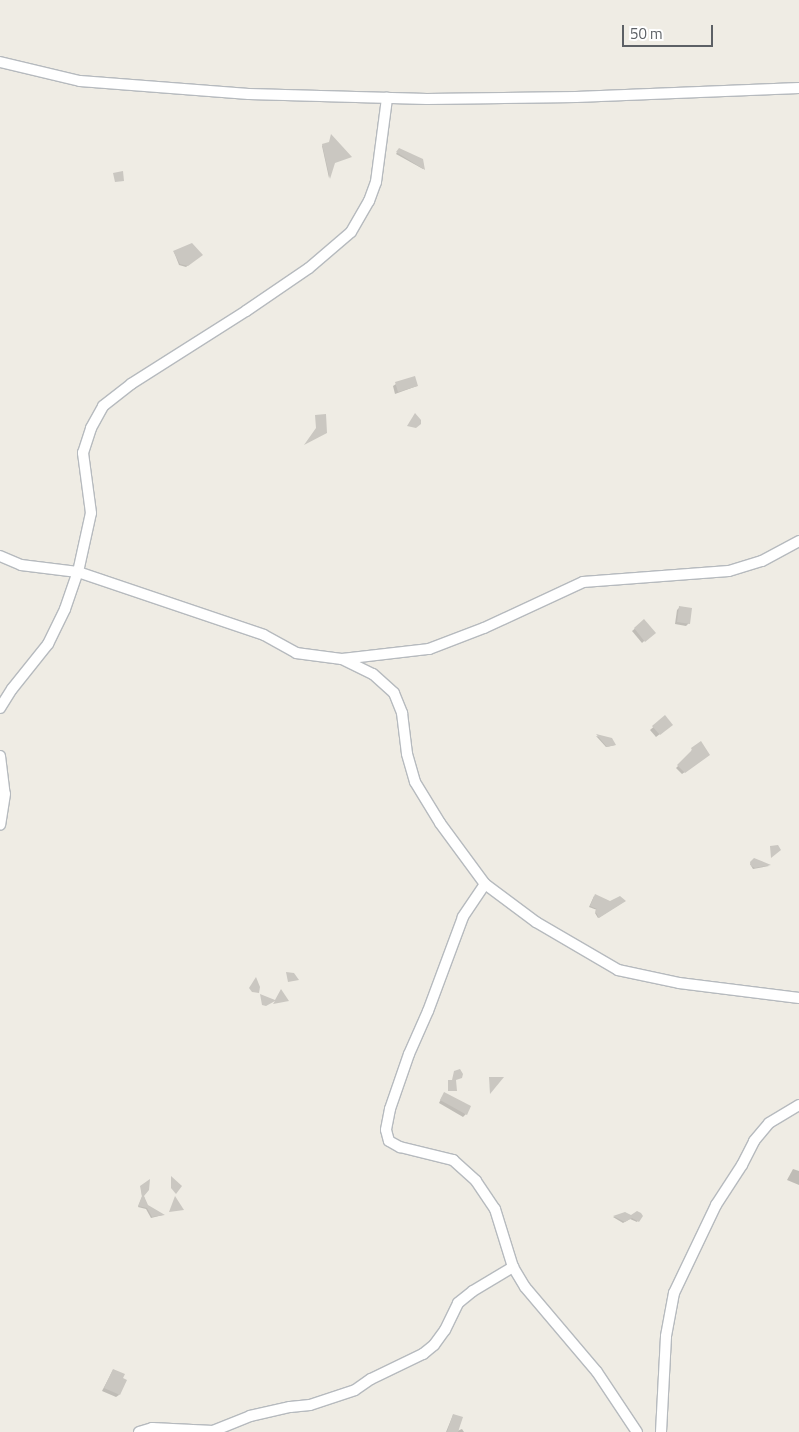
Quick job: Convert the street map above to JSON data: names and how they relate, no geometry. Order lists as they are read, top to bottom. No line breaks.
{"scale_bar":"50 m"}
